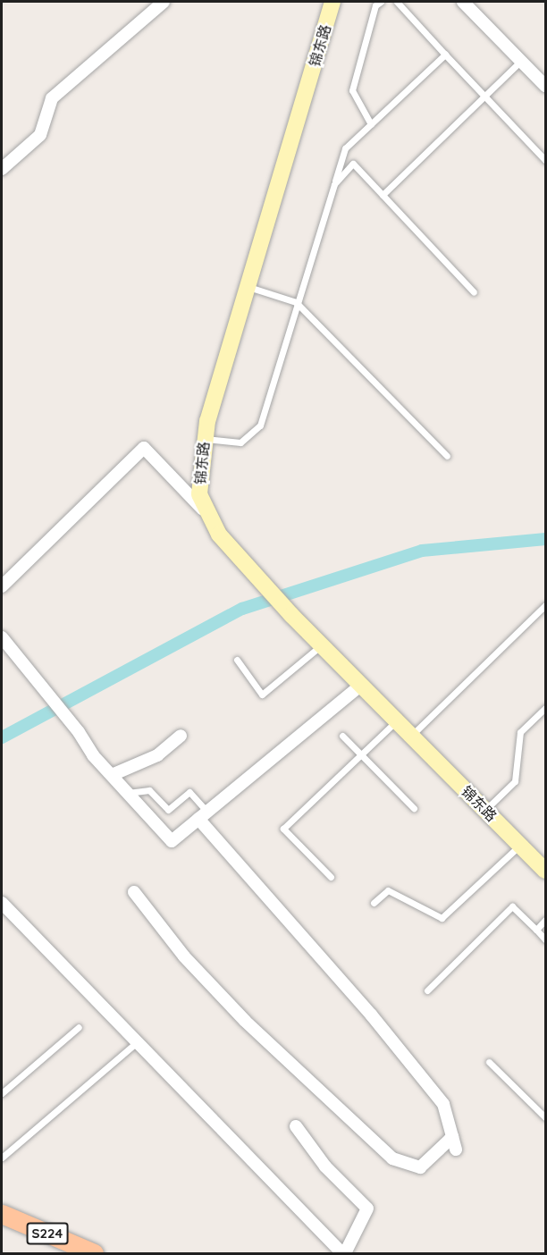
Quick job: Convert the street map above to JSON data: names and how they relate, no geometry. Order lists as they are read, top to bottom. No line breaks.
{"streets":{"main road":["锦东路","S224"]}}
